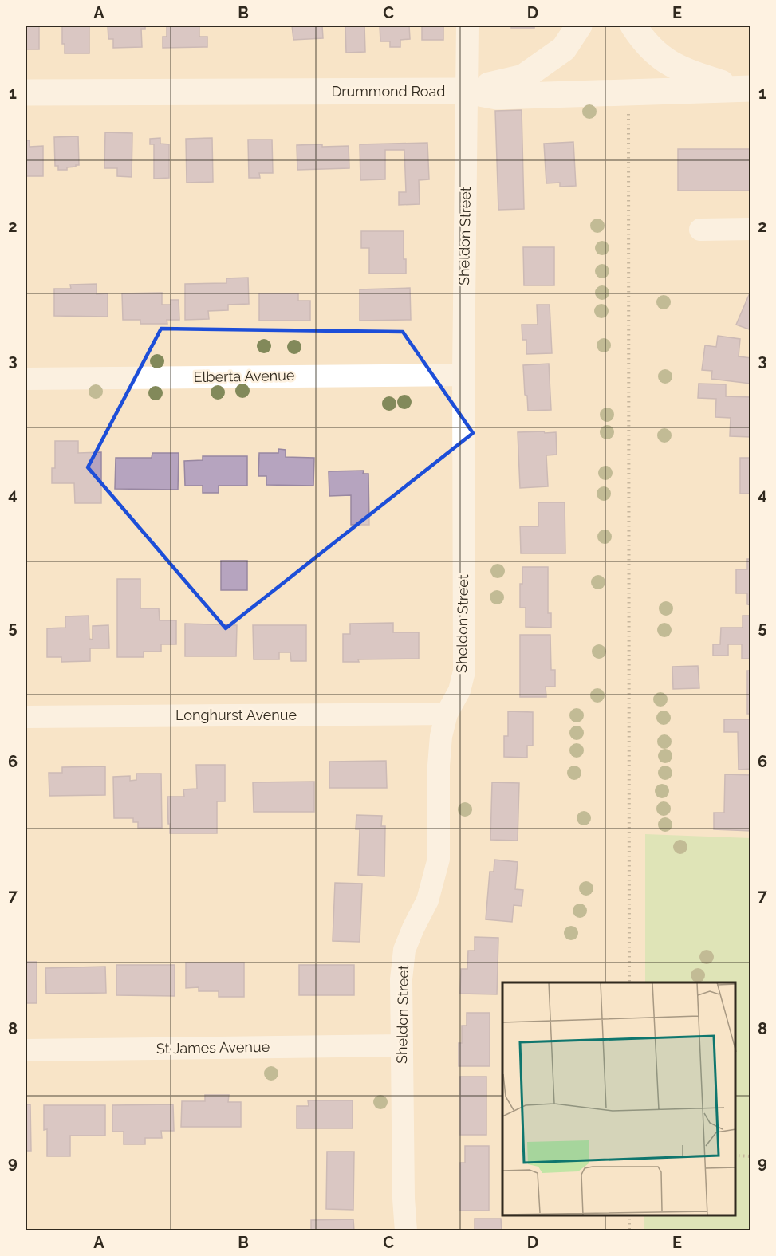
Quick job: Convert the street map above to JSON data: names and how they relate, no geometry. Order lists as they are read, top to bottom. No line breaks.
{"streets":{"main road":["Drummond Road"],"street":["Sheldon Street","Elberta Avenue","Longhurst Avenue","St James Avenue"]},"crossings":[["Drummond Road","Sheldon Street"],["Sheldon Street","Elberta Avenue"],["Sheldon Street","Longhurst Avenue"],["Sheldon Street","St James Avenue"]],"grid":{"columns":["A","B","C","D","E"],"rows":["1","2","3","4","5","6","7","8","9"]}}
